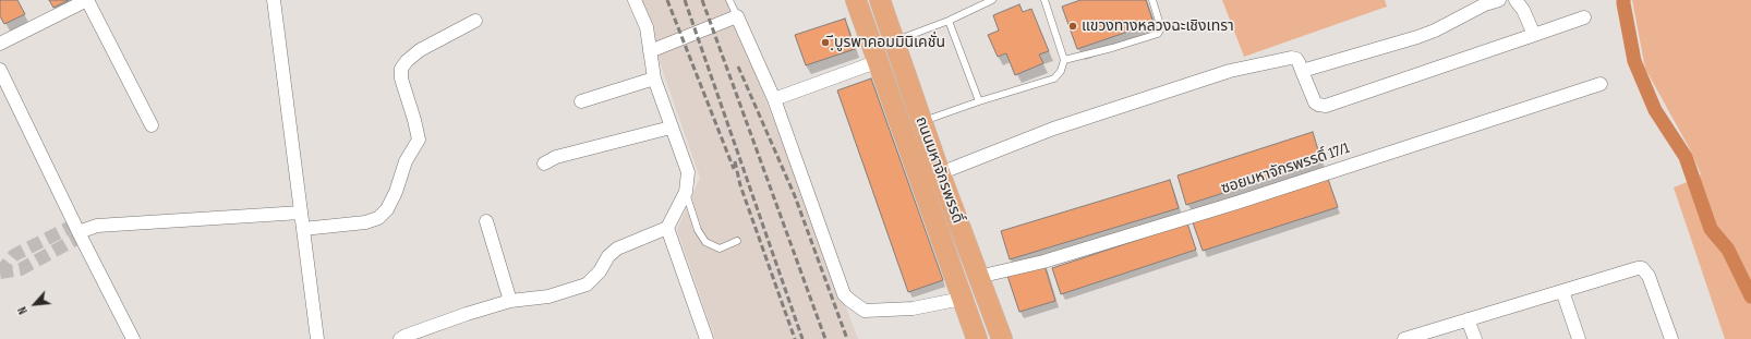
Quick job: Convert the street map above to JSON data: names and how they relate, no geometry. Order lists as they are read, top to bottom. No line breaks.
{"streets":{"main road":["ถนนมหาจักรพรรดิ์"],"street":["ซอยมหาจักรพรรดิ์ 17/1"]},"crossings":[["ซอยมหาจักรพรรดิ์ 17/1","ถนนมหาจักรพรรดิ์"]],"places":["แขวงทางหลวงฉะเชิงเทรา","ฺีบูรพาคอมมินิเคชั่น"],"north":"bottom left"}
